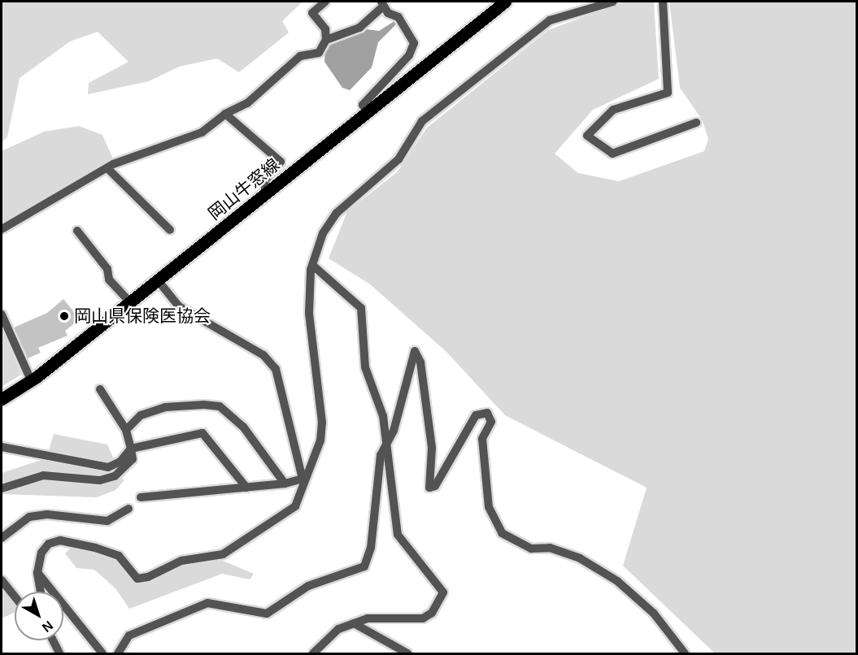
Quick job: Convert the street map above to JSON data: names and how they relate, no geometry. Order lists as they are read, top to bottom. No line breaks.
{"streets":{"main road":["岡山牛窓線"]},"places":["岡山県保険医協会"],"north":"bottom right"}
